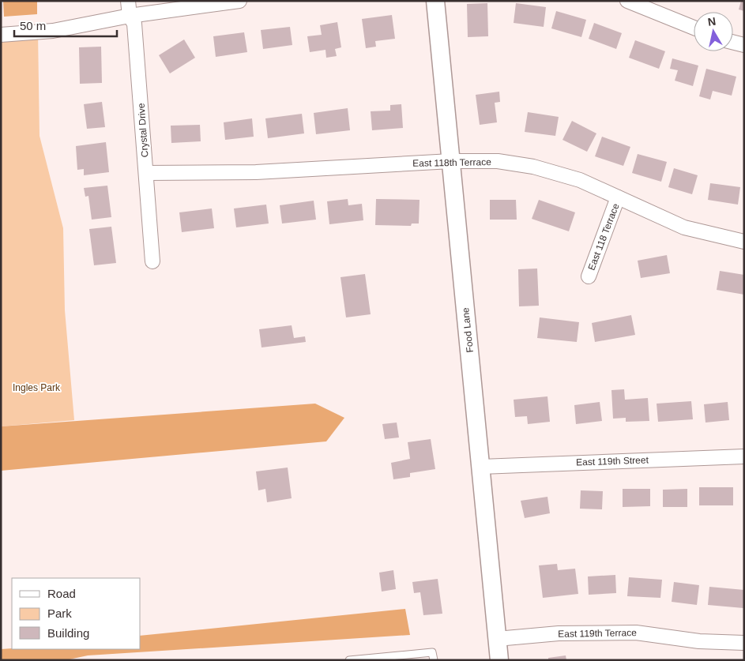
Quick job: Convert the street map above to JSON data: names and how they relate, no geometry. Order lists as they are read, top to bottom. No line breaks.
{"streets":{"street":["Crystal Drive","East 118th Terrace","East 118 Terrace","Food Lane","East 119th Street","East 119th Terrace"]},"crossings":[["Crystal Drive","East 118th Terrace"],["East 118th Terrace","East 118 Terrace"],["East 118th Terrace","Food Lane"],["Food Lane","East 119th Street"],["Food Lane","East 119th Terrace"]],"parks":["Ingles Park"],"legend":["Road","Park","Building"],"scale_bar":"50 m","north":"top"}
